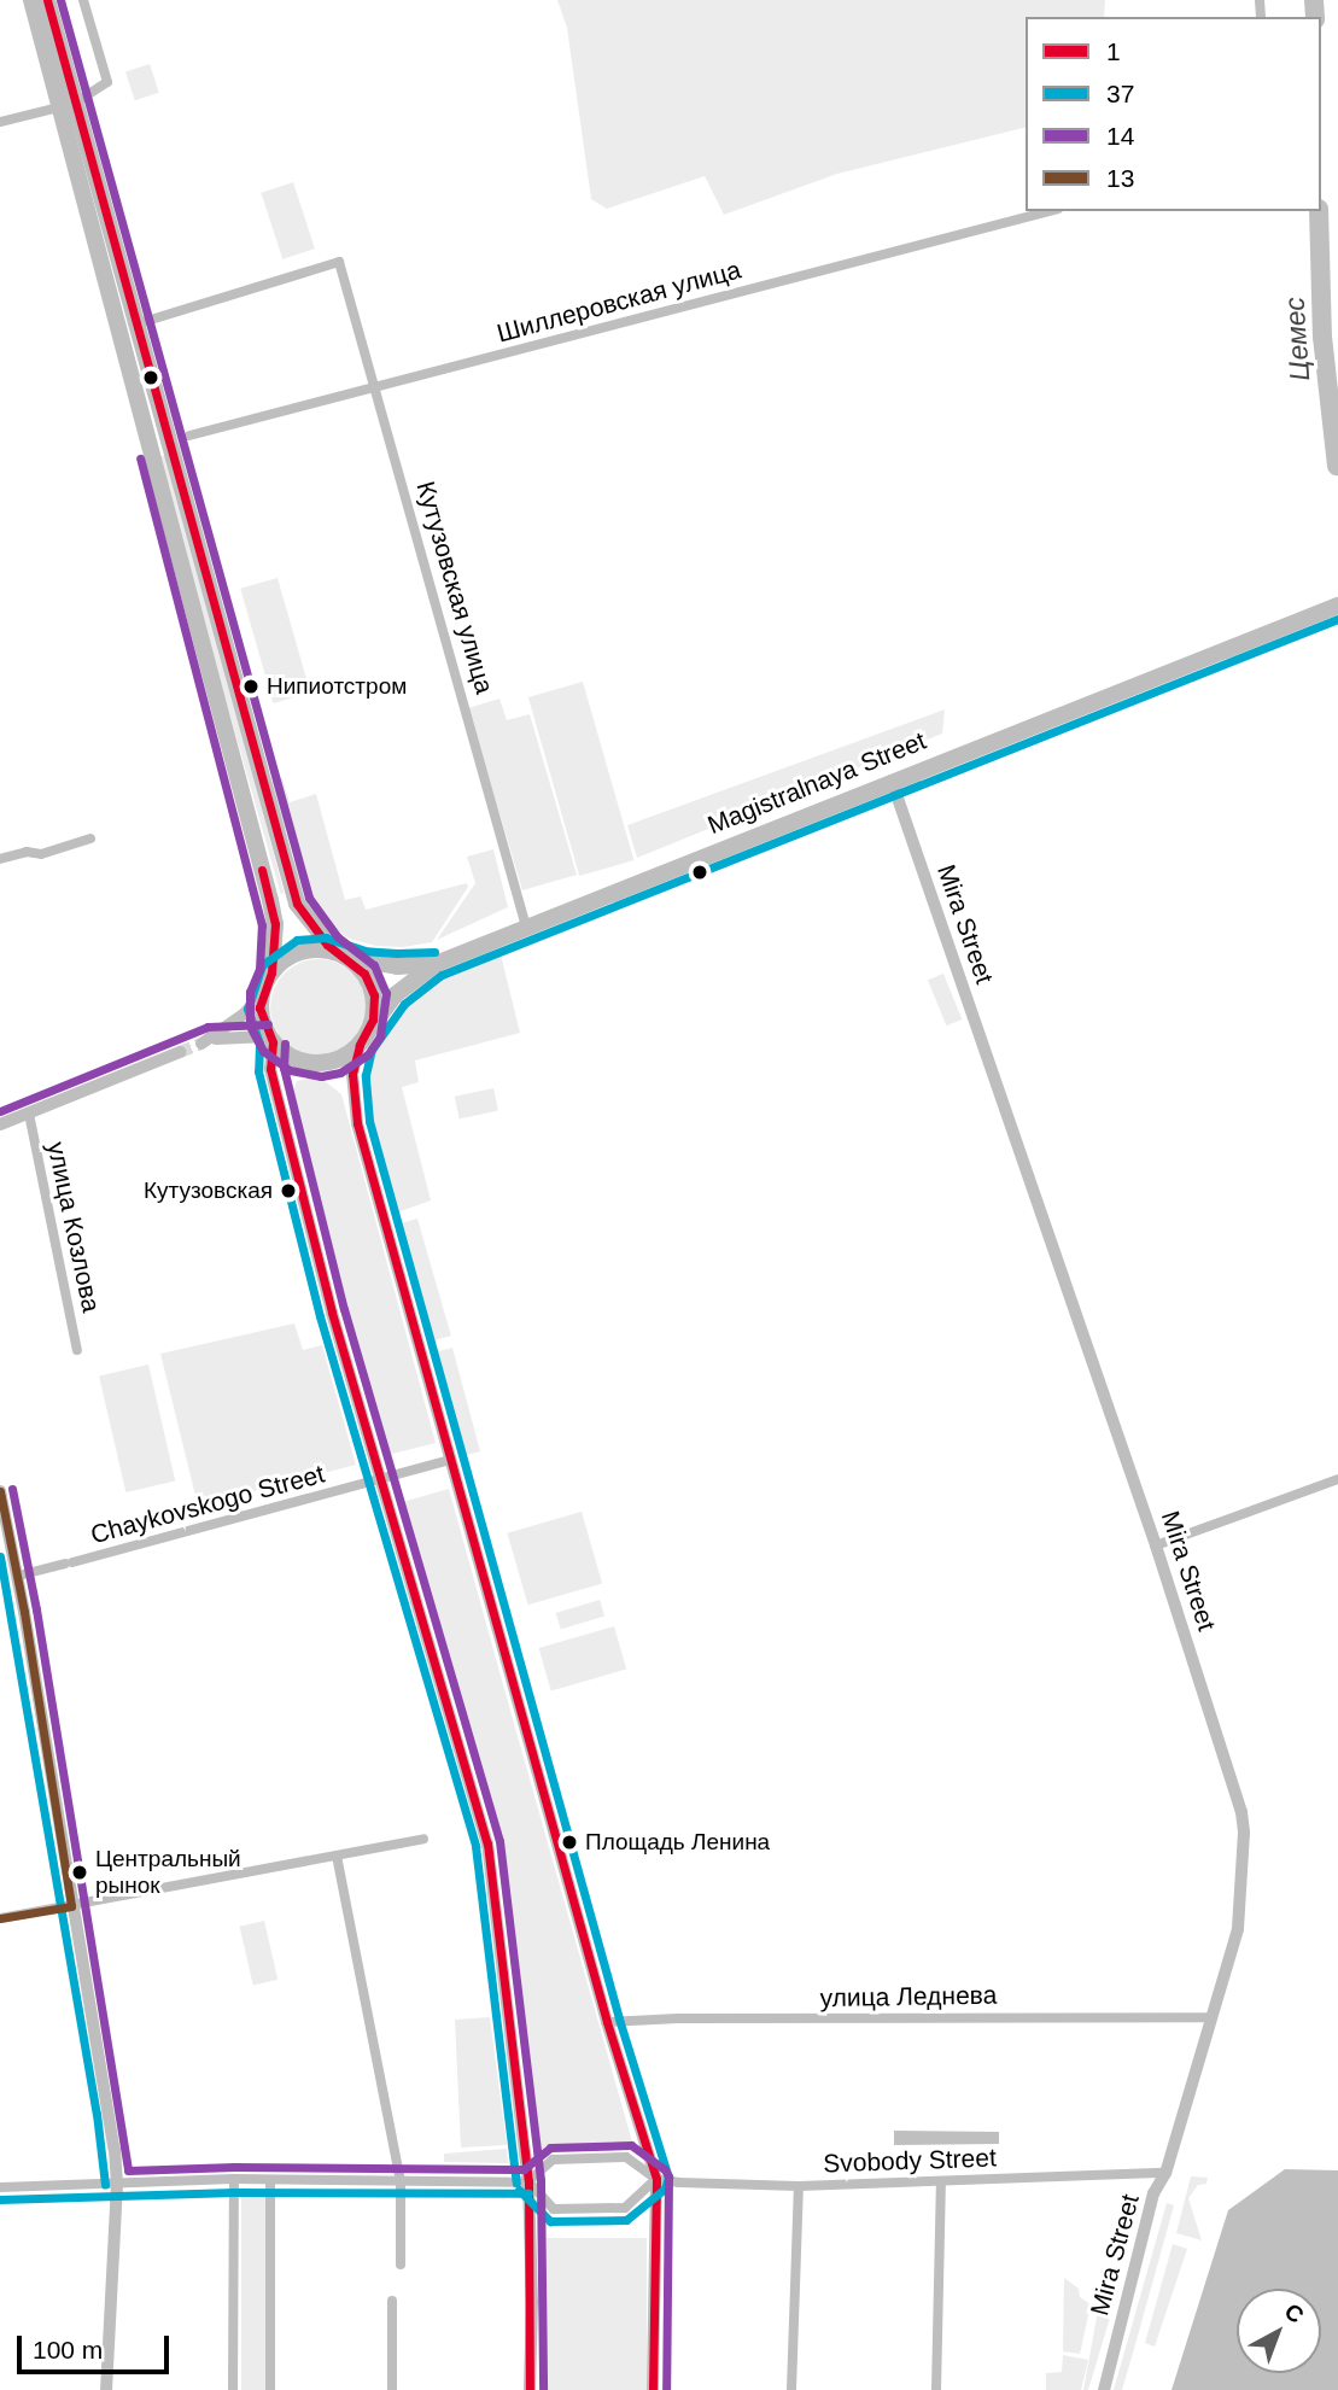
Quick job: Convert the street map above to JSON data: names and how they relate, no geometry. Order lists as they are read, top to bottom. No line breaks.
{"streets":{"highway":["Magistralnaya Street"],"street":["Шиллеровская улица","Кутузовская улица","Mira Street","улица Козлова","Chaykovskogo Street","улица Леднева","Svobody Street"]},"crossings":[["Шиллеровская улица","Кутузовская улица"],["Кутузовская улица","Magistralnaya Street"],["Magistralnaya Street","Mira Street"],["Mira Street","улица Леднева"],["Mira Street","Svobody Street"]],"water":["Цемес"],"places":["Нипиотстром","Кутузовская","Площадь Ленина","Центральный рынок"],"lines":["transit line 1","transit line 14","transit line 37","transit line 13"],"legend":["1","37","14","13"],"scale_bar":"100 m","north":"top right"}
